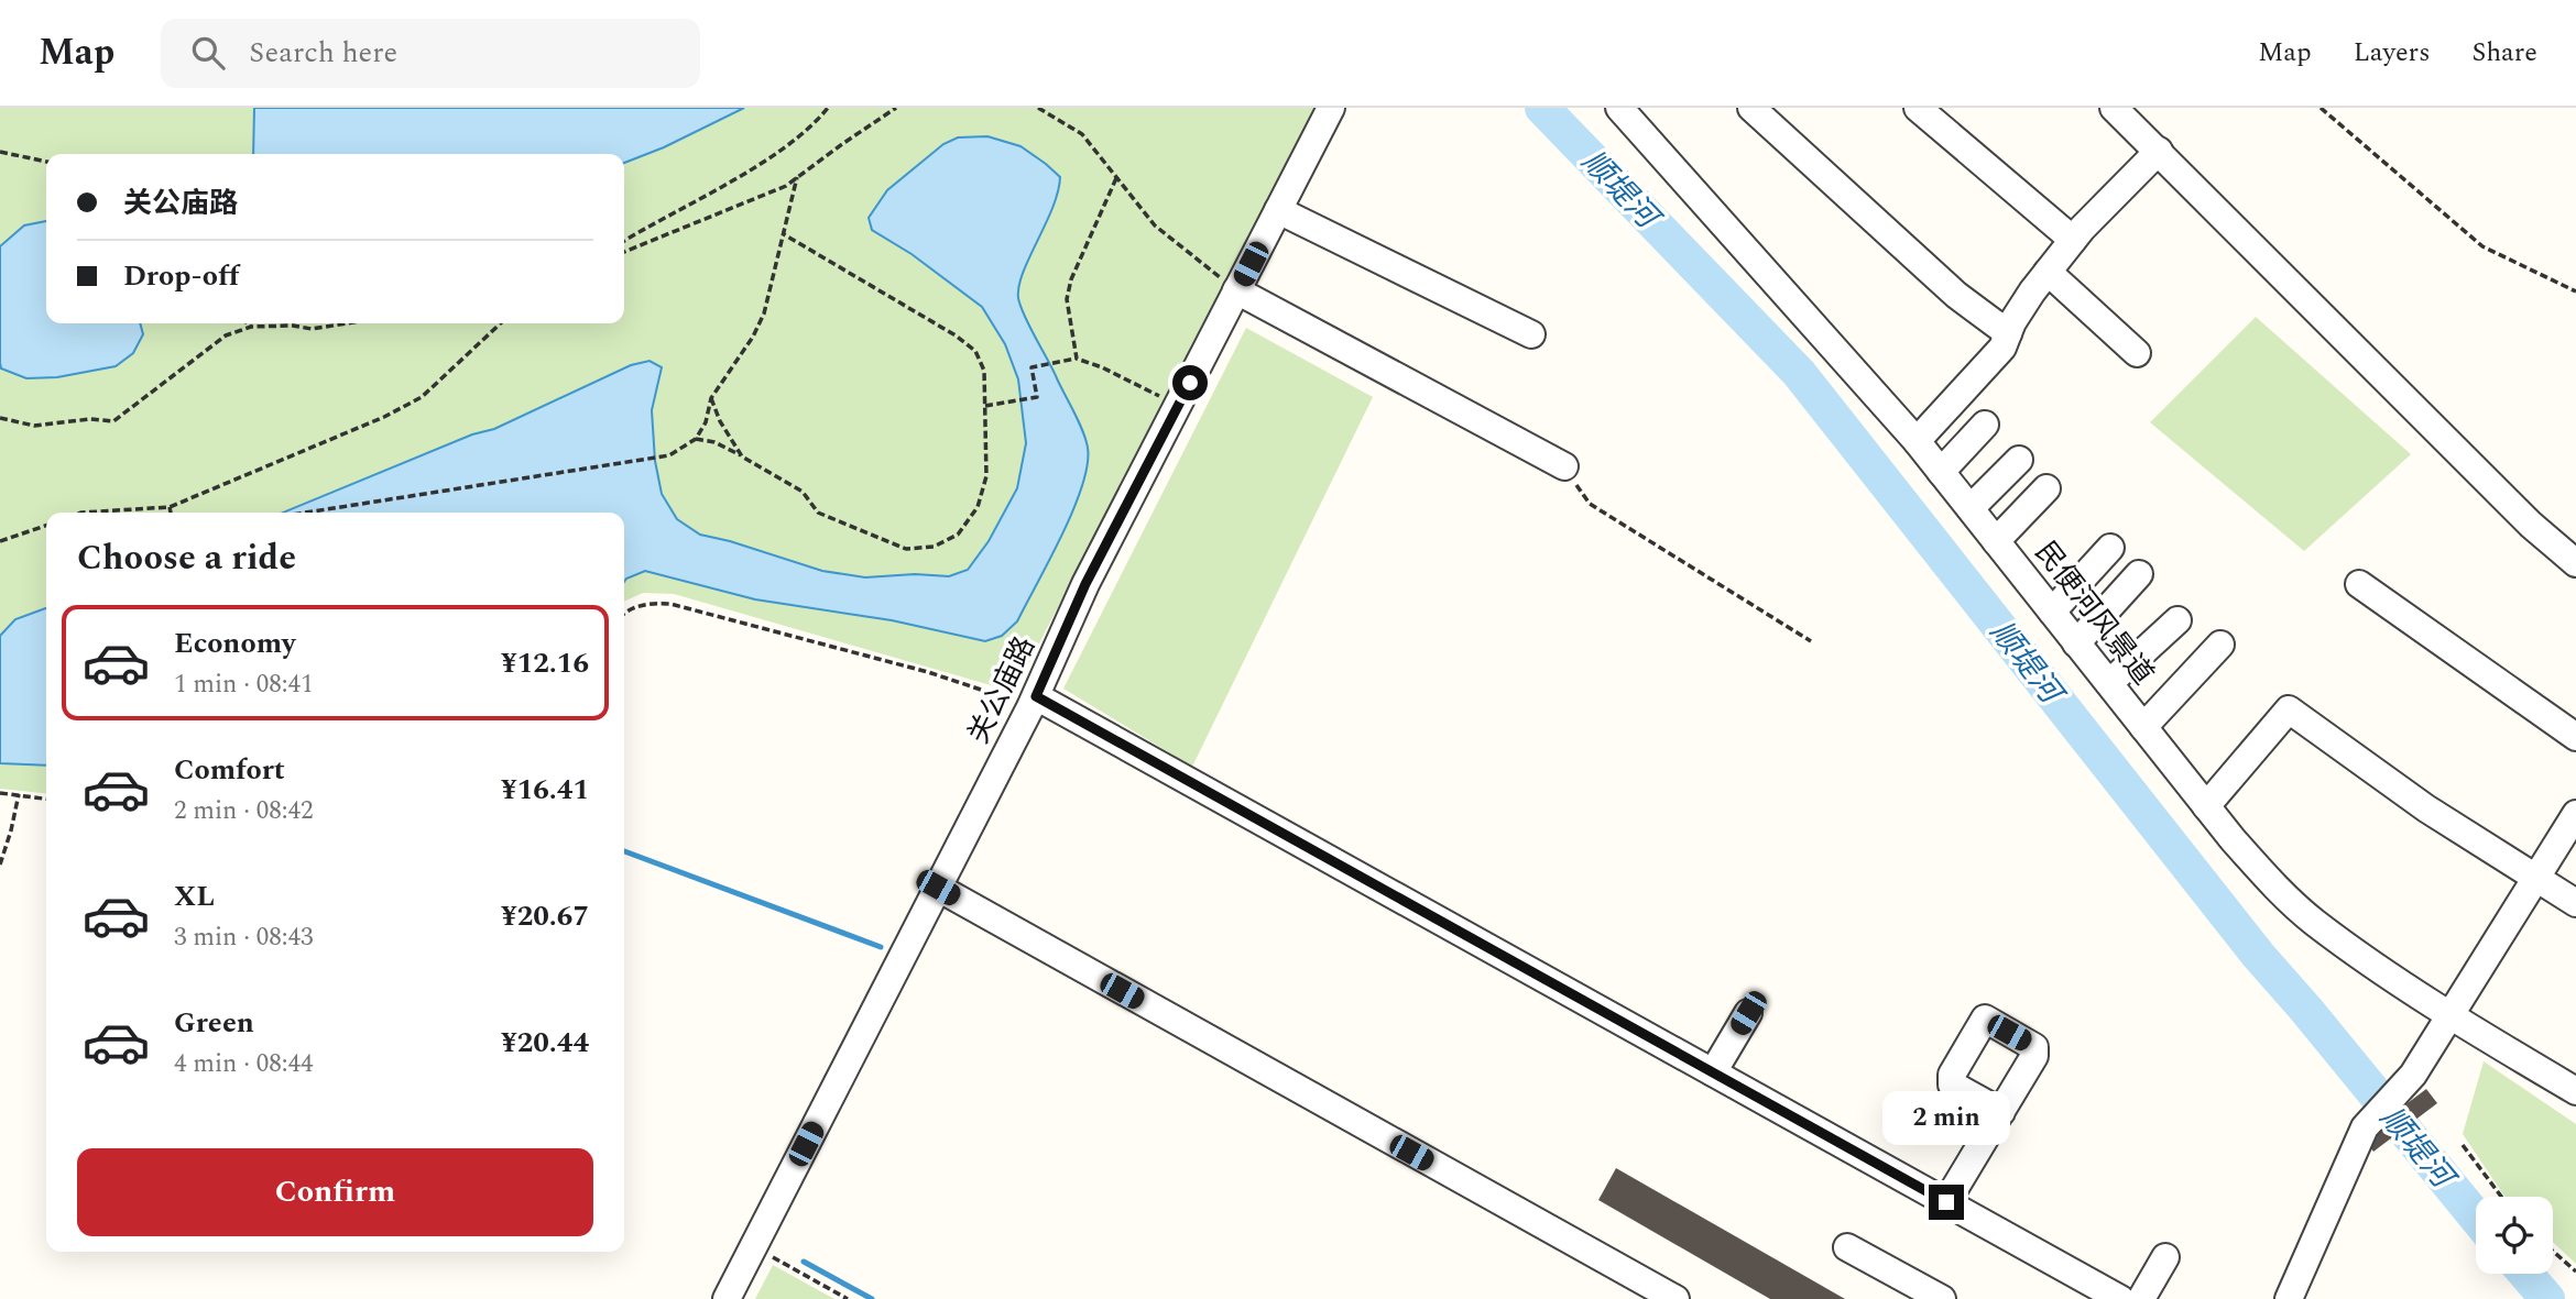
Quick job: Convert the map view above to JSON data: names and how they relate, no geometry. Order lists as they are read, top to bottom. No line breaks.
{"streets":{"street":["民便河风景道","关公庙路"]},"water":["顺堤河"],"page":{"header":"Map","search":"Search here","nav":["Map","Layers","Share"],"banner":["关公庙路","Drop-off"],"heading":"Choose a ride","list":[{"name":"Economy","note":"1 min · 08:41","value":"¥12.16"},{"name":"Comfort","note":"2 min · 08:42","value":"¥16.41"},{"name":"XL","note":"3 min · 08:43","value":"¥20.67"},{"name":"Green","note":"4 min · 08:44","value":"¥20.44"}],"bubble":"2 min","buttons":"Confirm"}}
